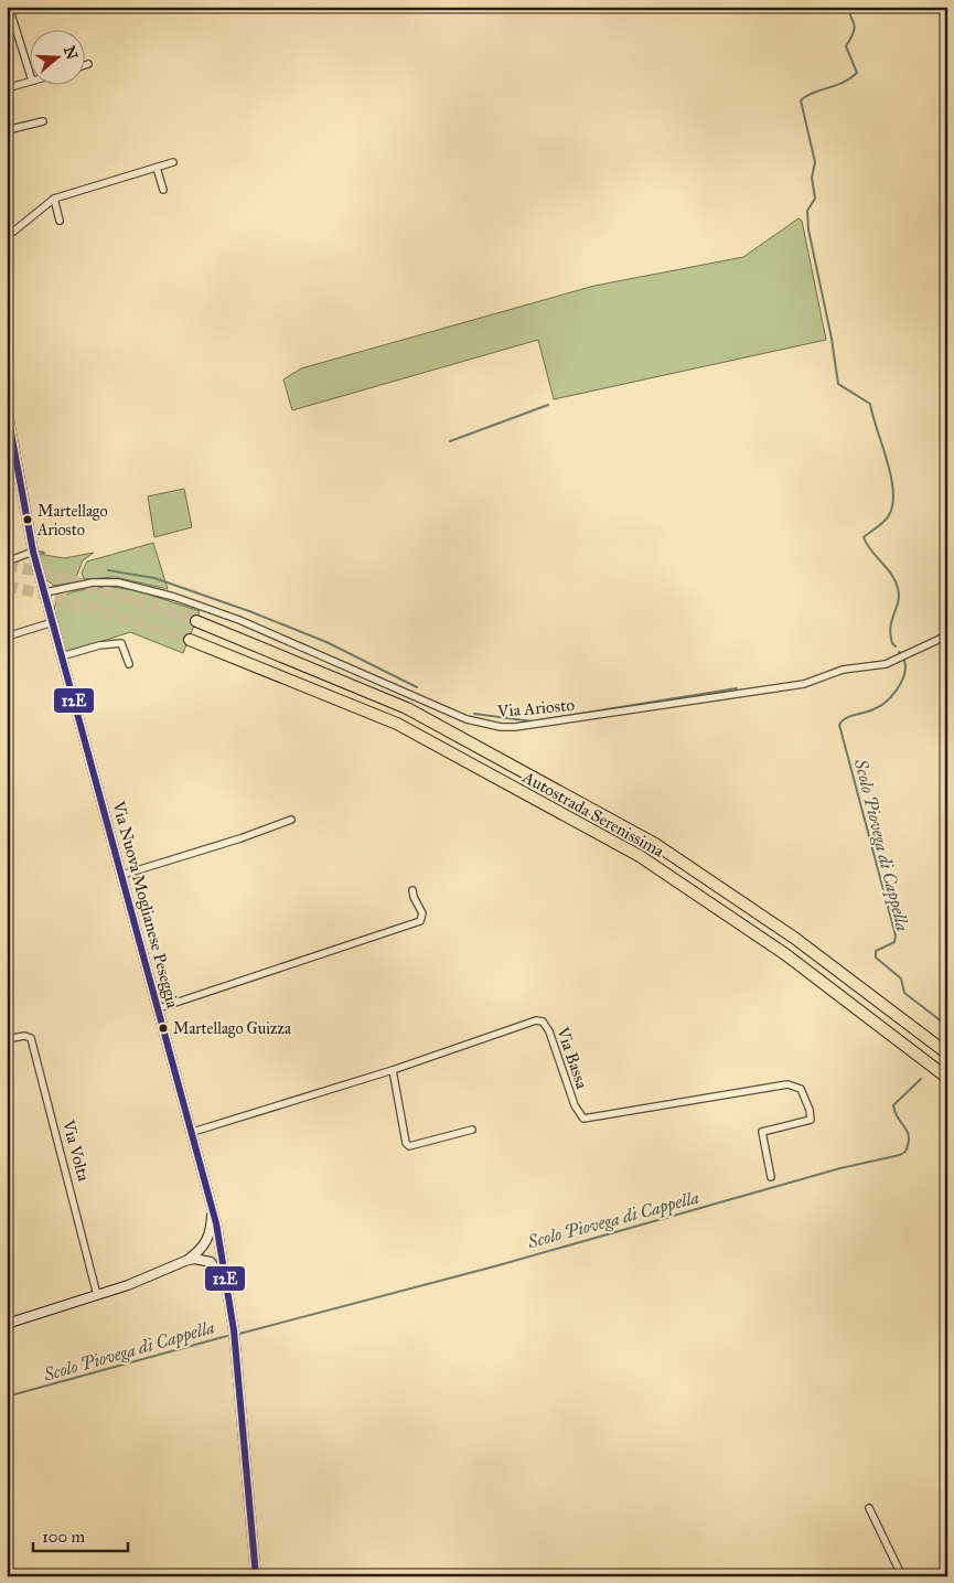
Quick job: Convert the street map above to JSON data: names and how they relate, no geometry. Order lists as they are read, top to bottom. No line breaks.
{"streets":{"highway":["Autostrada Serenissima"],"main road":["Via Nuova Moglianese Peseggia"],"street":["Via Ariosto","Via Bassa","Via Volta"]},"crossings":[["Via Ariosto","Via Nuova Moglianese Peseggia"],["Via Nuova Moglianese Peseggia","Via Bassa"]],"water":["Scolo Piovega di Cappella"],"places":["Martellago Ariosto","Martellago Guizza"],"lines":["transit line 12E"],"scale_bar":"100 m","north":"right"}
